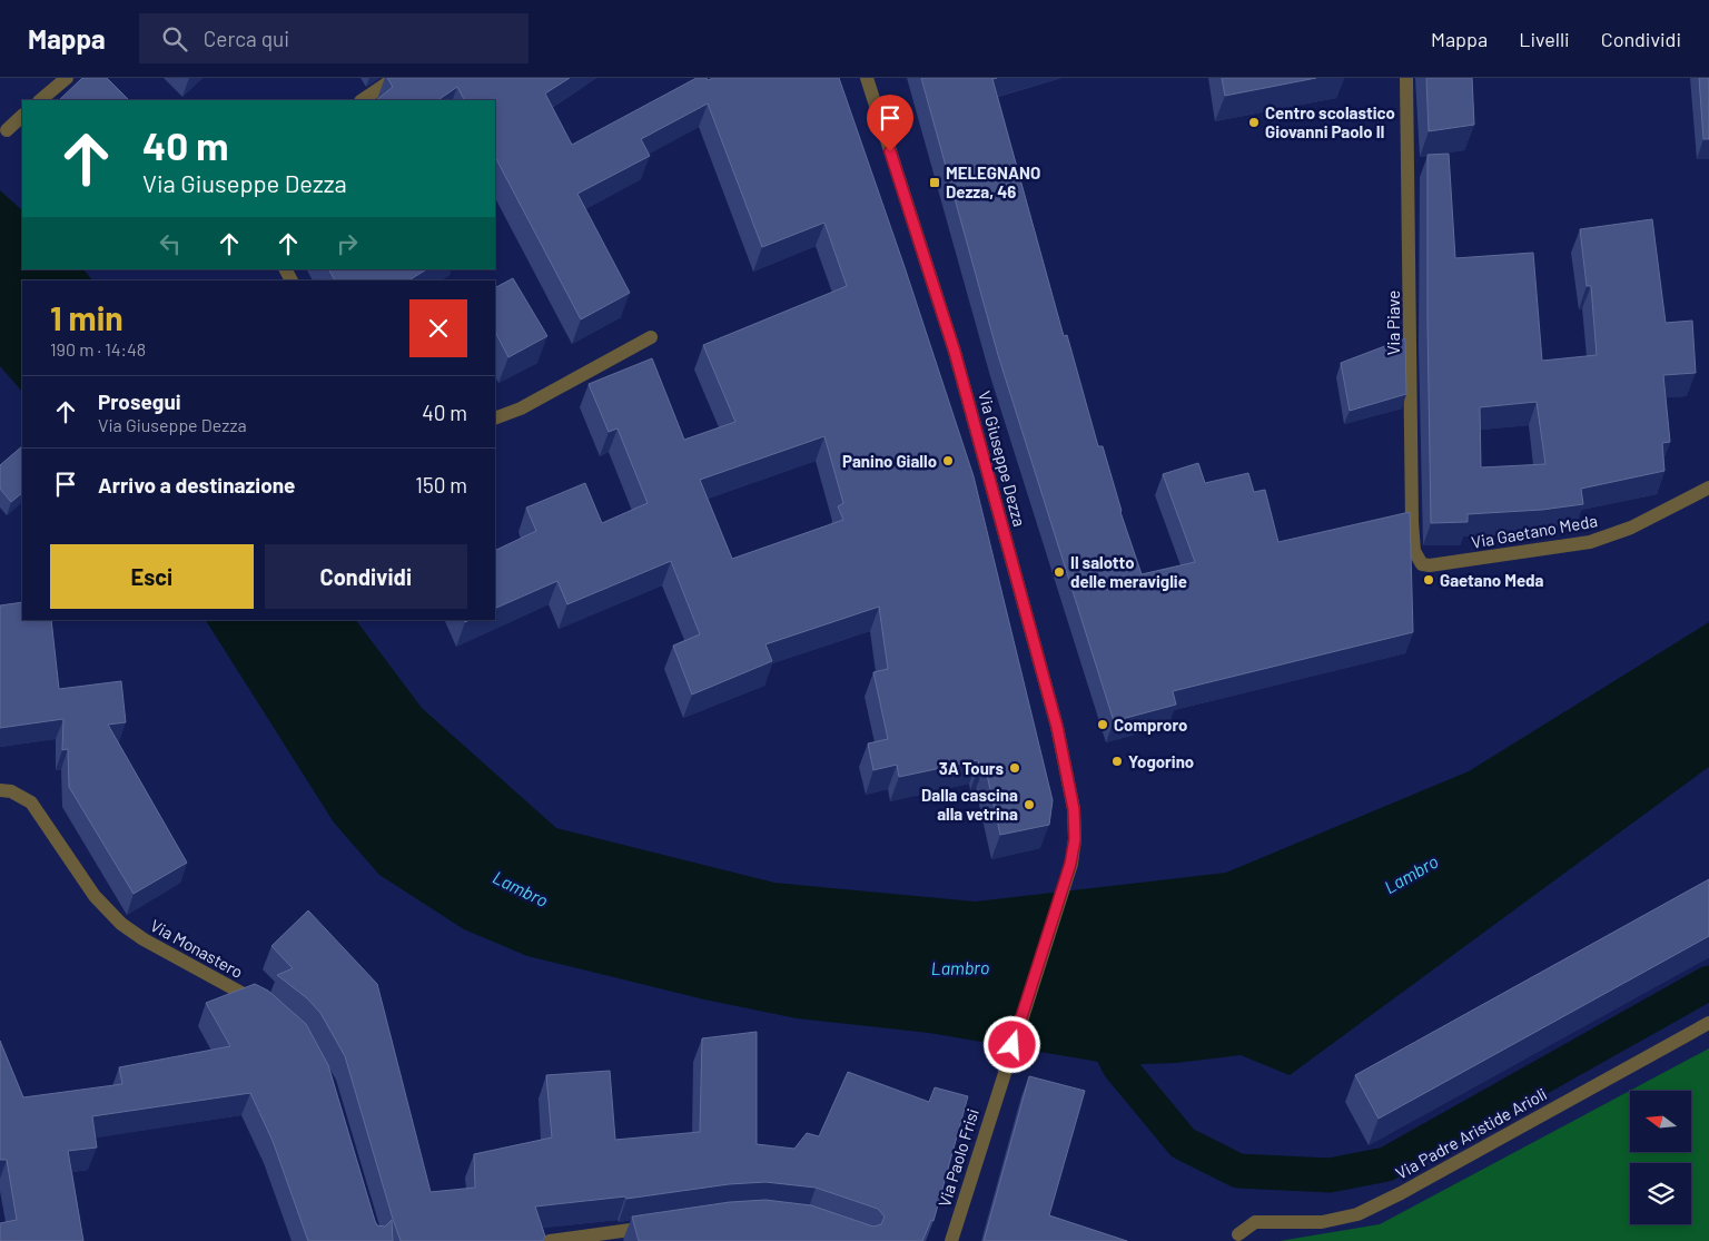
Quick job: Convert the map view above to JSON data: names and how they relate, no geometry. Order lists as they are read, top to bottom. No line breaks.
{"streets":{"street":["Via Piave","Via Giuseppe Dezza","Via Gaetano Meda","Via Monastero","Via Padre Aristide Arioli","Via Paolo Frisi"]},"crossings":[["Via Piave","Via Gaetano Meda"],["Via Giuseppe Dezza","Via Paolo Frisi"]],"water":["Lambro"],"places":{"other":["Centro scolastico Giovanni Paolo II","Panino Giallo","Il salotto delle meraviglie","Gaetano Meda","Comproro","Yogorino","3A Tours","Dalla cascina alla vetrina"],"transit":["MELEGNANO Dezza, 46"]},"north":"left","page":{"header":"Mappa","search":"Cerca qui","nav":["Mappa","Livelli","Condividi"],"turn":["40 m","Via Giuseppe Dezza"],"heading":["1 min","190 m · 14:48"],"list":[{"name":"Prosegui","note":"Via Giuseppe Dezza","value":"40 m"},{"name":"Arrivo a destinazione","value":"150 m"}],"buttons":["Esci","Condividi"]}}
